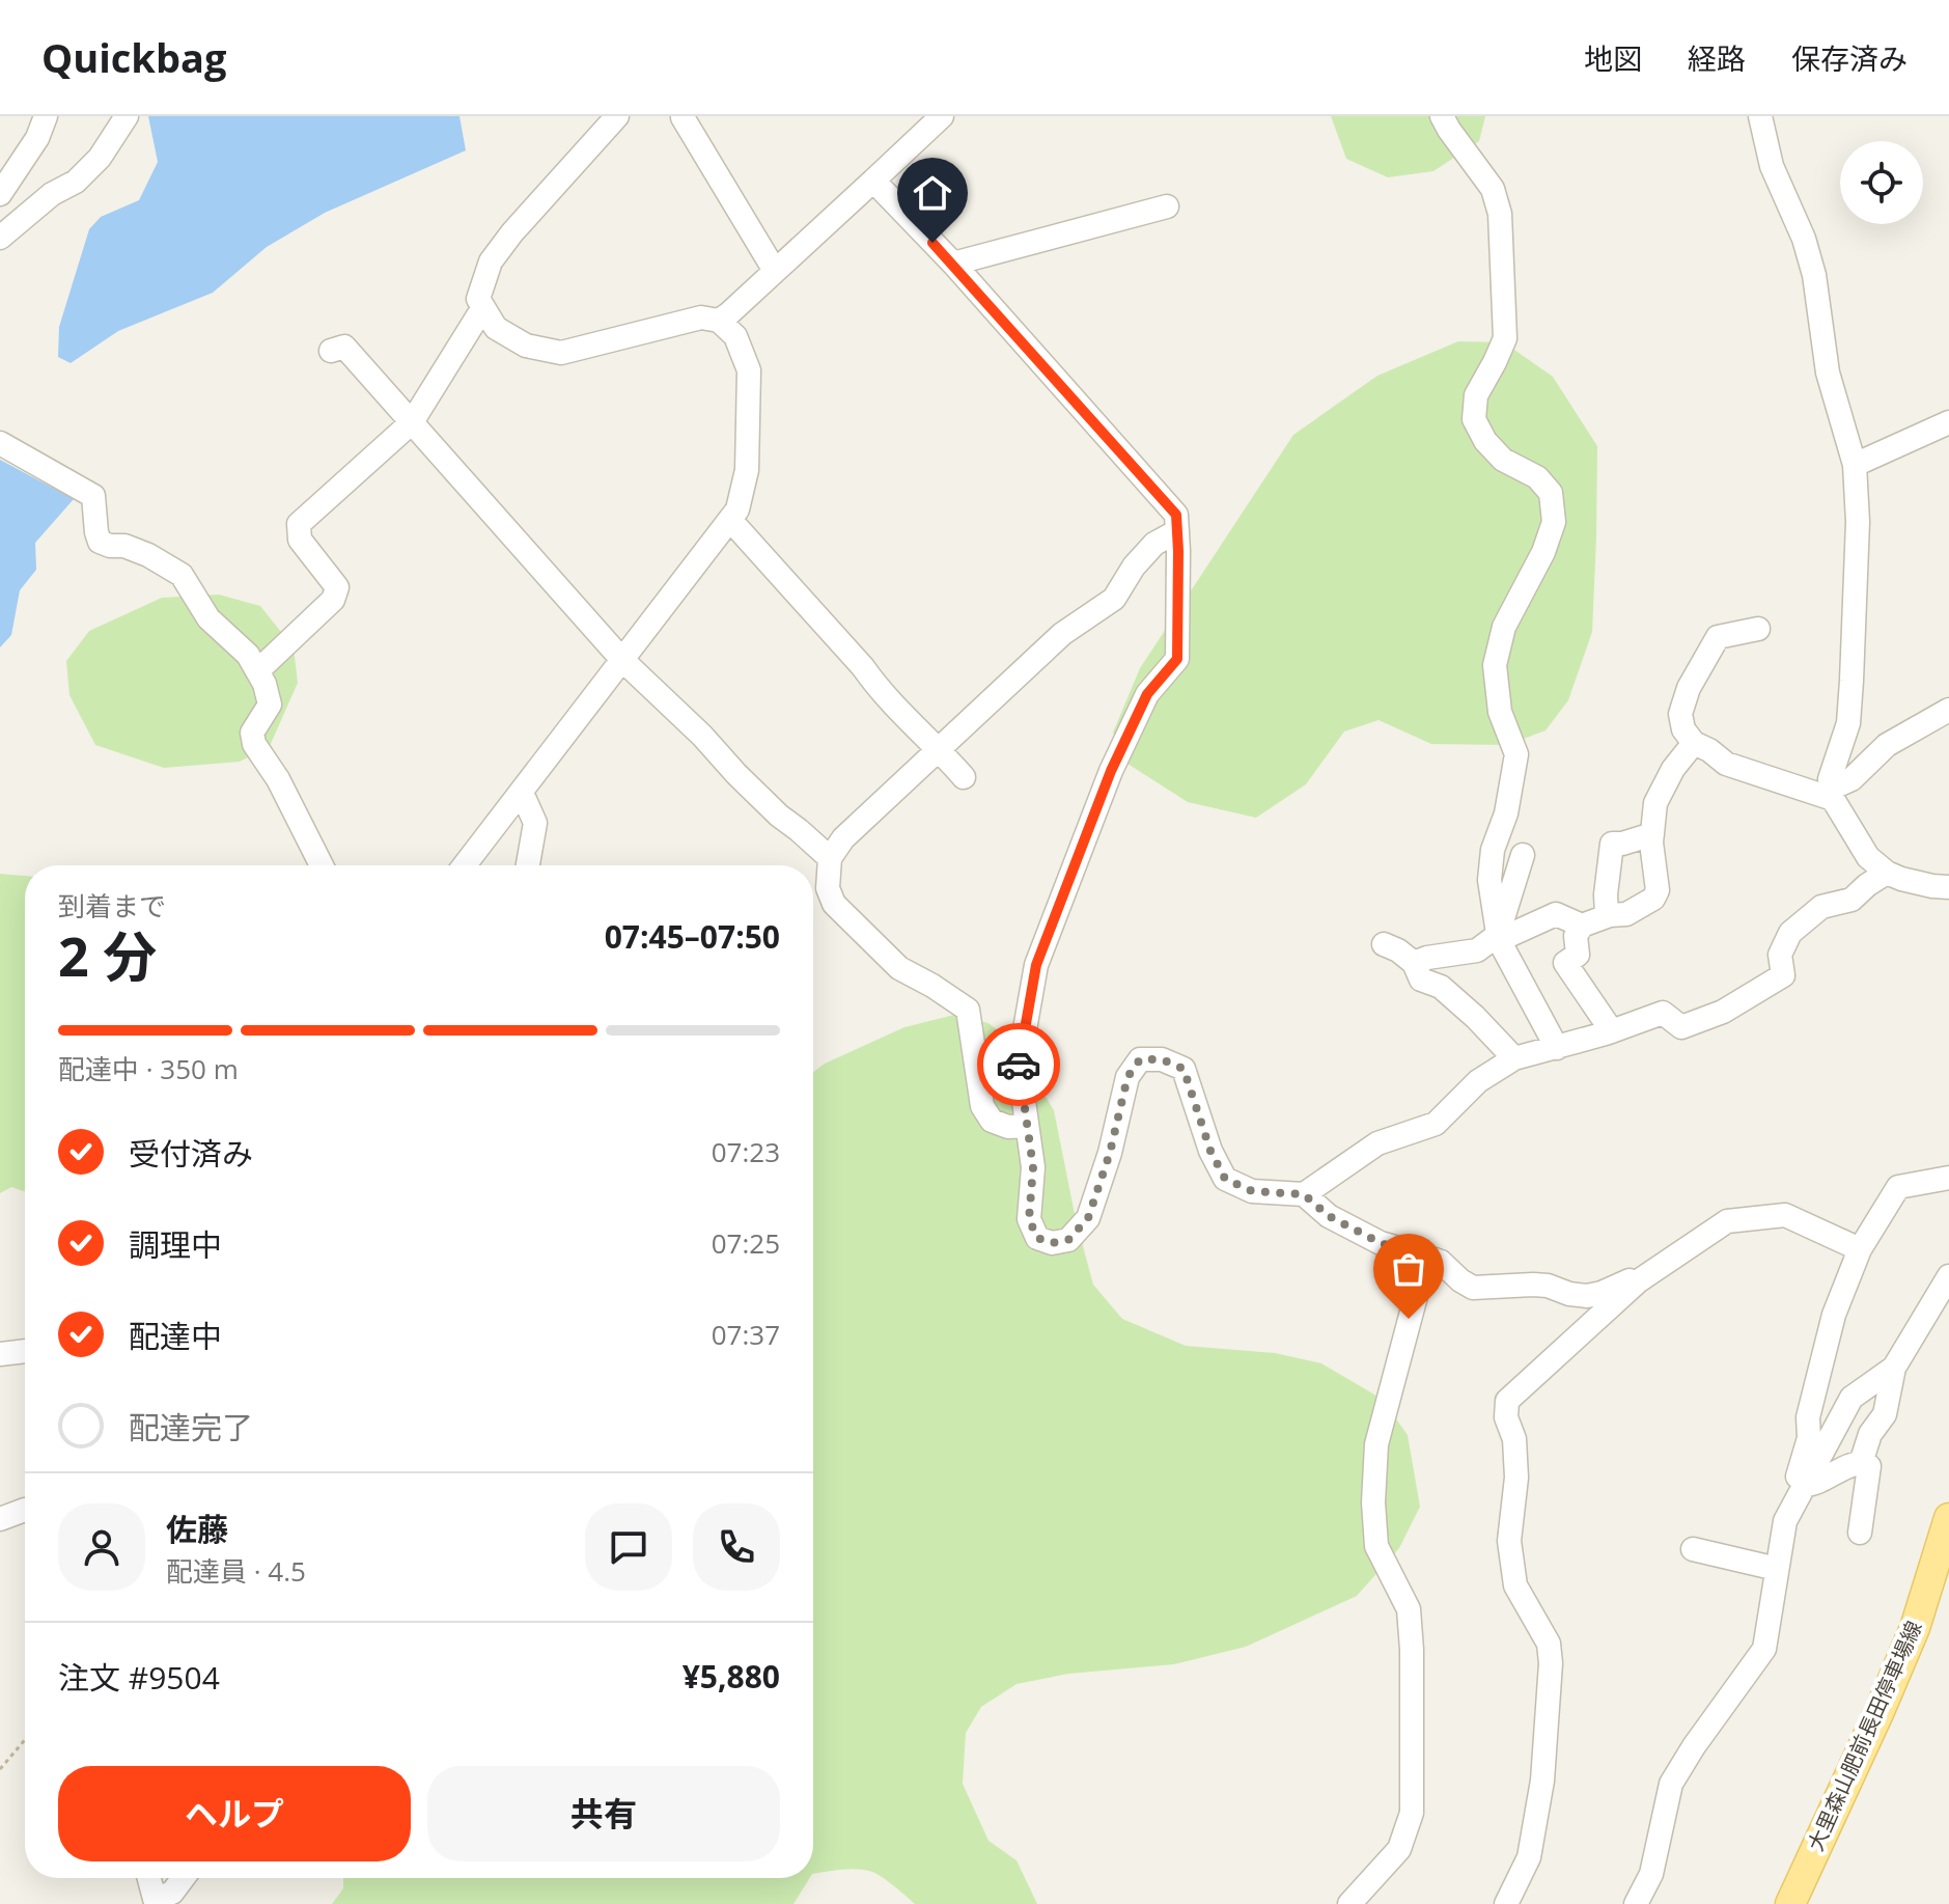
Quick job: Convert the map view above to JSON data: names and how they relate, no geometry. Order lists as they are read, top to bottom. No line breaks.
{"streets":{"main road":["大里森山肥前長田停車場線"]},"page":{"header":"Quickbag","nav":["地図","経路","保存済み"],"heading":["2 分","到着まで","07:45–07:50"],"panel":["佐藤","配達員 · 4.5","注文 #9504","¥5,880"],"bar":"配達中 · 350 m","list":[["受付済み","07:23"],["調理中","07:25"],["配達中","07:37"],"配達完了"],"buttons":["ヘルプ","共有"]}}
